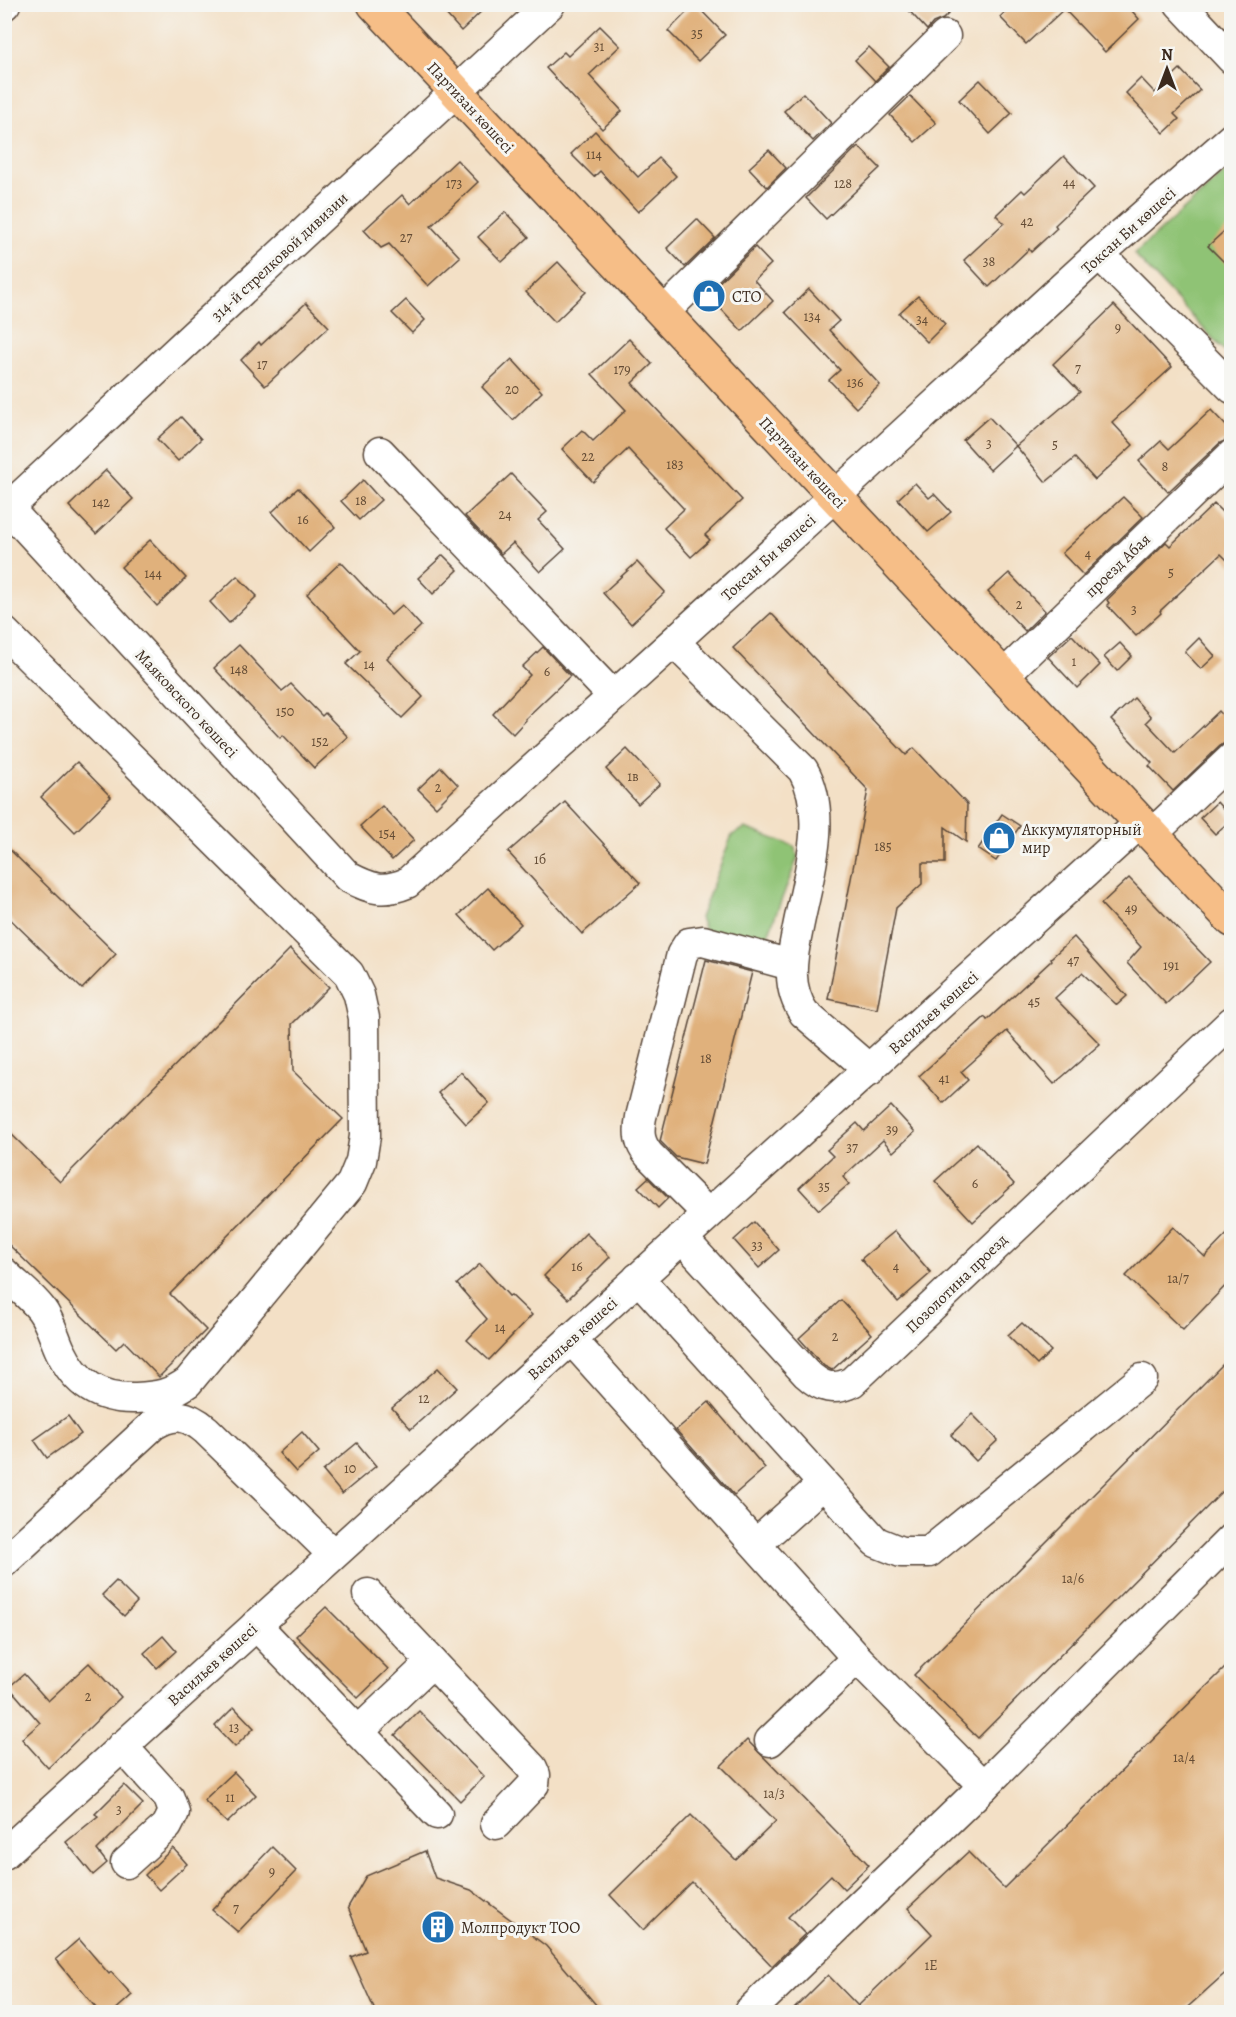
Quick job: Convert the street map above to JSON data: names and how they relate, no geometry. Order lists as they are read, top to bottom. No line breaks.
{"streets":{"main road":["Партизан көшесі"],"street":["Токсан Би көшесі","314-й стрелковой дивизии","проезд Абая","Маяковского көшесі","Васильев көшесі","Позолотина проезд"]},"crossings":[["Партизан көшесі","Токсан Би көшесі"],["Партизан көшесі","314-й стрелковой дивизии"],["Партизан көшесі","проезд Абая"],["Партизан көшесі","Васильев көшесі"],["Токсан Би көшесі","Маяковского көшесі"],["314-й стрелковой дивизии","Маяковского көшесі"],["Васильев көшесі","Позолотина проезд"]],"places":{"shop":["СТО","Аккумуляторный мир"],"building":["Молпродукт ТОО"]},"house_numbers":["35","31","114","44","173","128","42","27","38","134","34","9","17","7","179","136","20","3","5","22","183","8","18","142","24","16","4","5","144","2","3","1","14","148","6","150","152","1в","2","154","185","1б","49","47","191","45","18","41","39","37","6","35","33","16","4","1а/7","14","2","12","10","1а/6","2","13","1а/4","1а/3","11","3","9","7","1Е"],"north":"top"}
